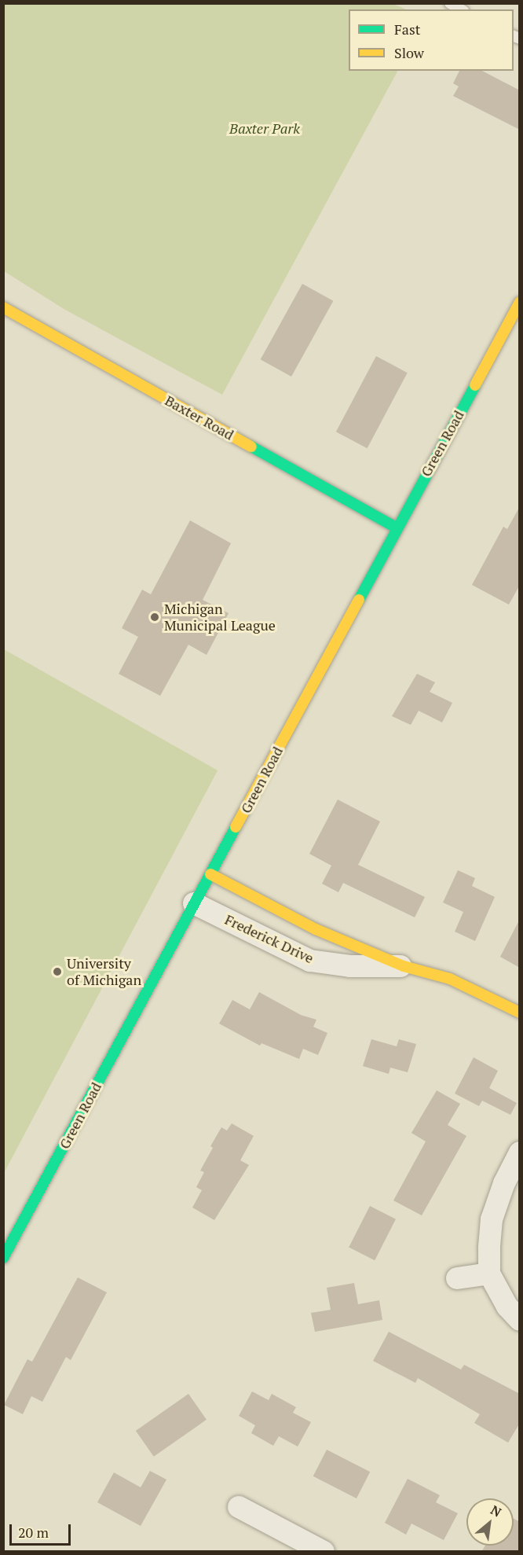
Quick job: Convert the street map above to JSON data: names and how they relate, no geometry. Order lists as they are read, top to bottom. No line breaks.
{"streets":{"street":["Baxter Road","Green Road","Frederick Drive"]},"crossings":[["Baxter Road","Green Road"],["Green Road","Frederick Drive"]],"parks":["Baxter Park"],"places":["Michigan Municipal League","University of Michigan"],"legend":["Fast","Slow"],"scale_bar":"20 m","north":"top right"}
